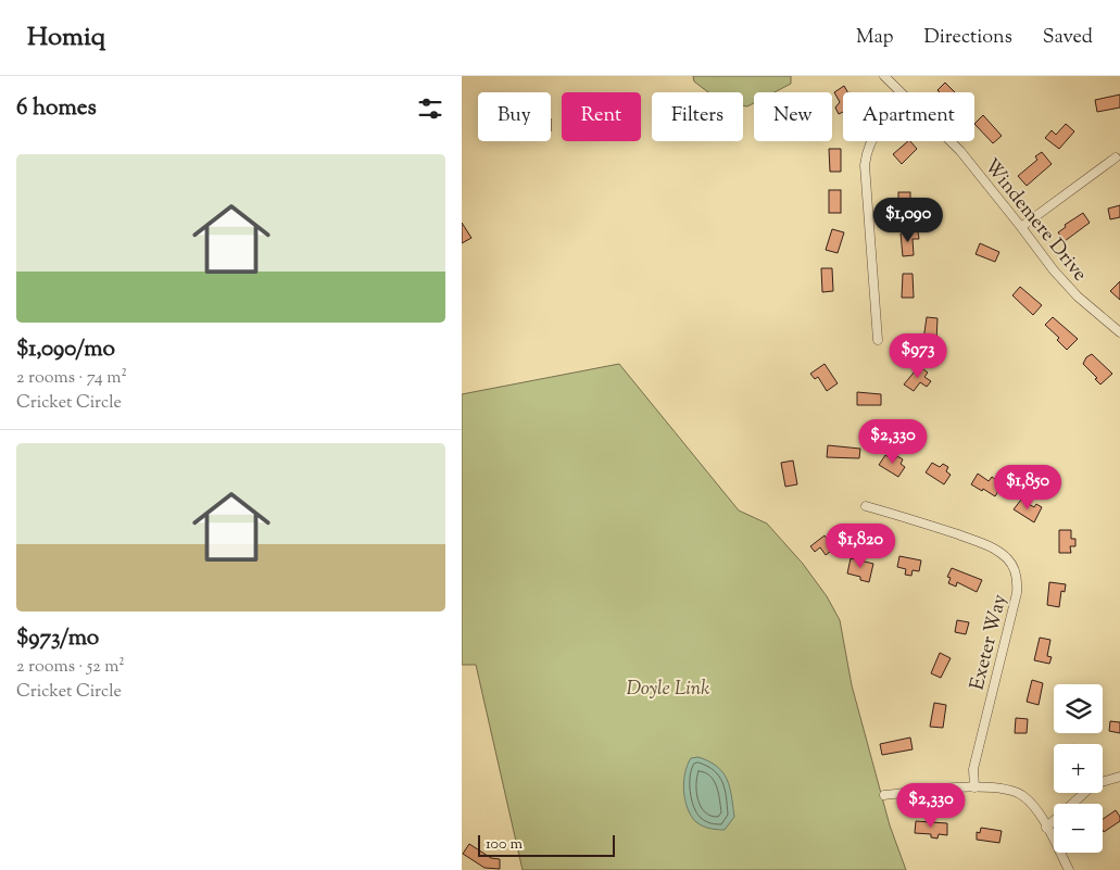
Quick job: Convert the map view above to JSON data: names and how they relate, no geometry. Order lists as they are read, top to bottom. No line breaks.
{"streets":{"street":["Windemere Drive","Exeter Way"]},"parks":["Doyle Link"],"scale_bar":"100 m","page":{"header":"Homiq","nav":["Map","Directions","Saved"],"heading":"6 homes","chip":["Buy","Rent","Filters","New","Apartment"],"list":[{"name":"$1,090/mo","note":"2 rooms · 74 m² · Cricket Circle"},{"name":"$973/mo","note":"2 rooms · 52 m² · Cricket Circle"}],"price":["$1,090","$973","$2,330","$1,850","$1,820","$2,330"],"map_buttons":["+","−"],"scale":"100 m"}}
